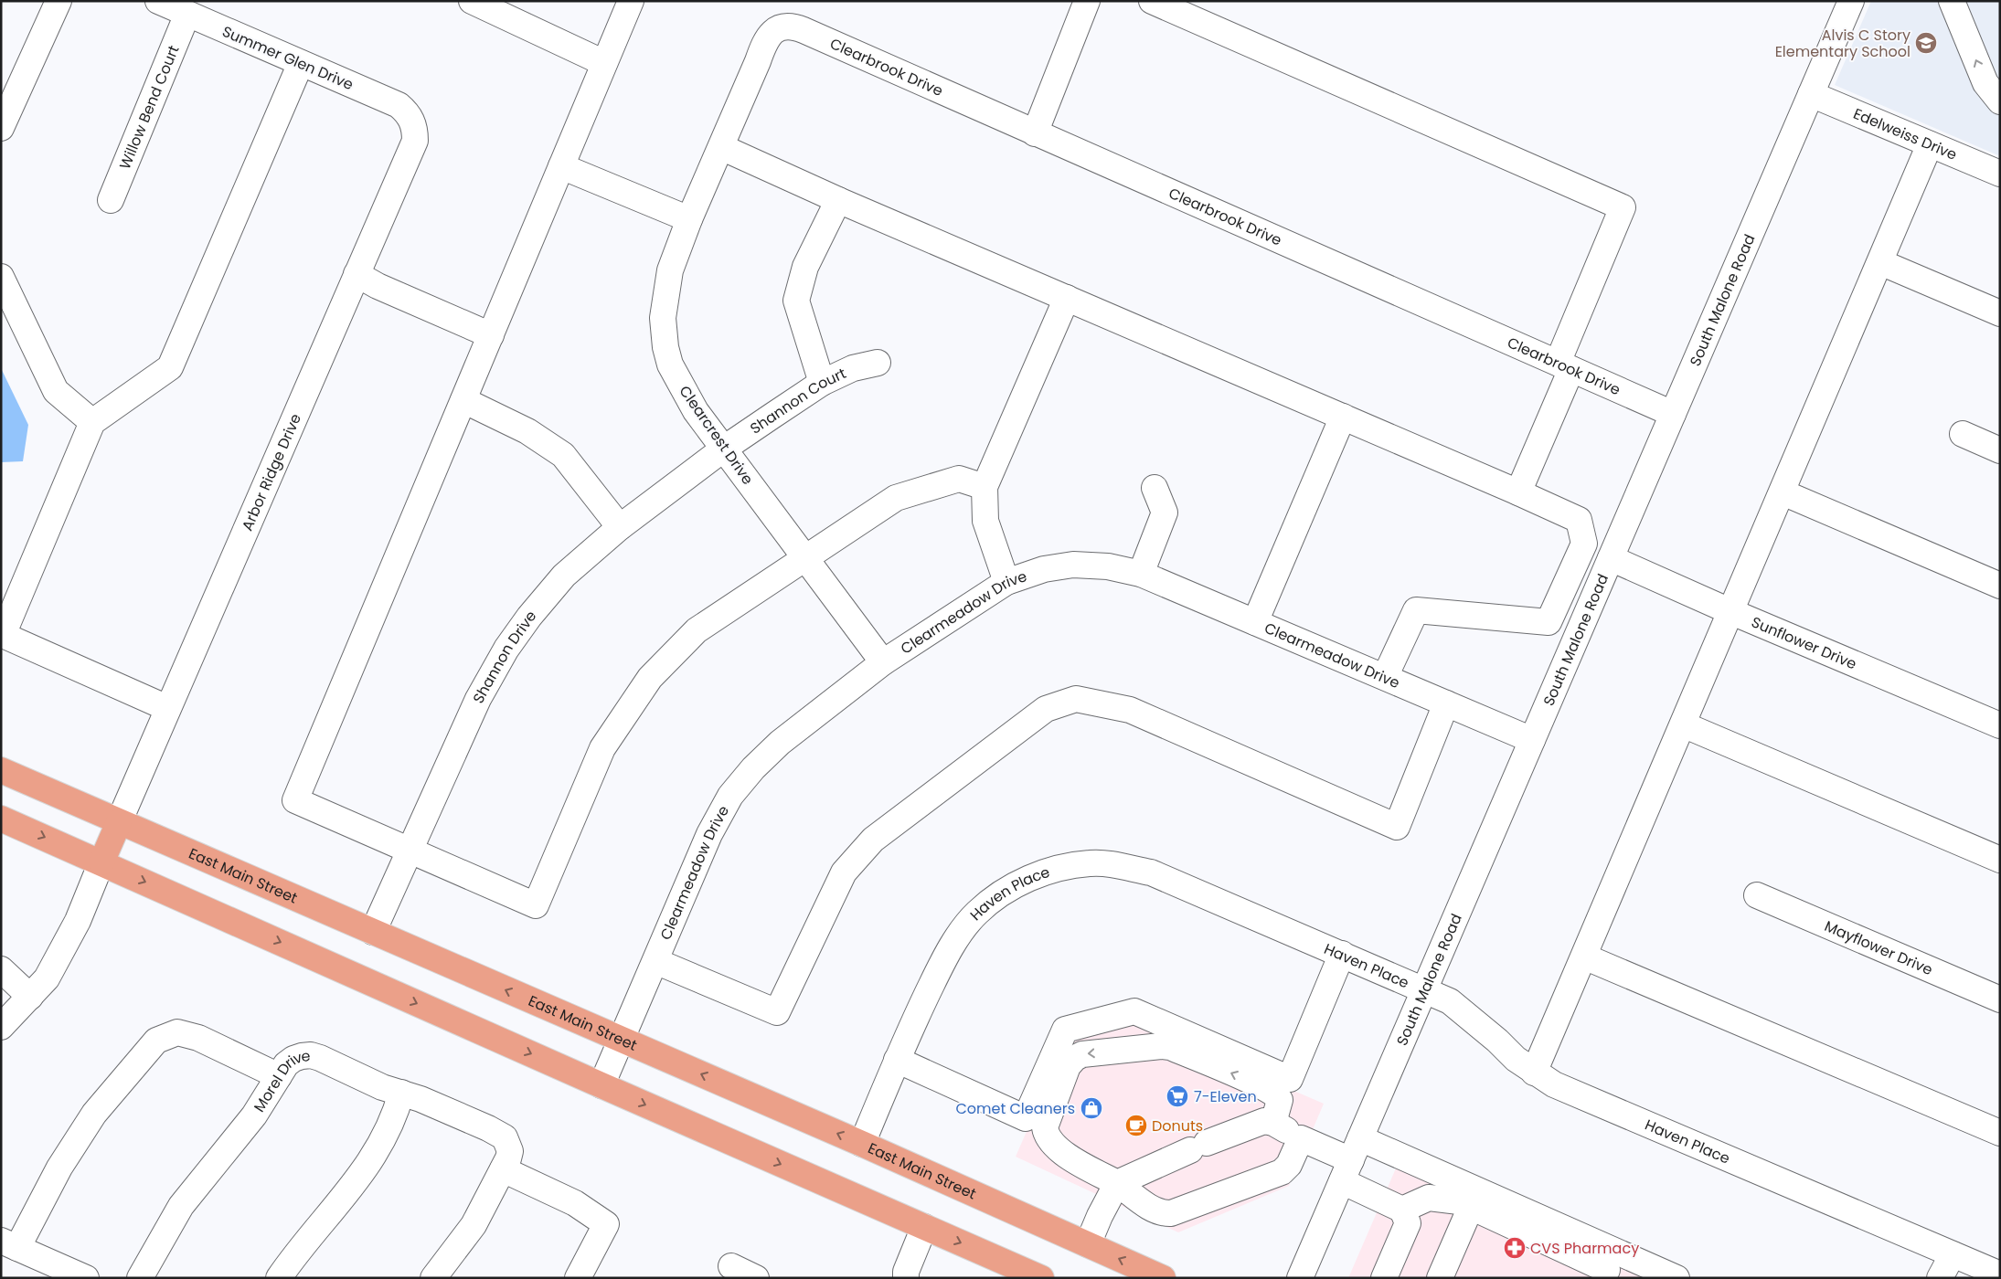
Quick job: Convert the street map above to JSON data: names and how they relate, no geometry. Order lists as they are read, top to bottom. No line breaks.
{"streets":{"main road":["East Main Street"],"street":["Summer Glen Drive","Clearbrook Drive","Willow Bend Court","Edelweiss Drive","South Malone Road","Shannon Court","Clearcrest Drive","Arbor Ridge Drive","Clearmeadow Drive","Sunflower Drive","Shannon Drive","Haven Place","Mayflower Drive","Morel Drive"]},"crossings":[["Summer Glen Drive","Willow Bend Court"],["Summer Glen Drive","Arbor Ridge Drive"],["Clearbrook Drive","South Malone Road"],["Clearbrook Drive","Clearcrest Drive"],["Edelweiss Drive","South Malone Road"],["South Malone Road","Clearmeadow Drive"],["South Malone Road","Sunflower Drive"],["South Malone Road","Haven Place"],["Shannon Court","Clearcrest Drive"],["Shannon Court","Shannon Drive"],["Clearcrest Drive","Clearmeadow Drive"],["Clearcrest Drive","Shannon Drive"],["Arbor Ridge Drive","East Main Street"],["Clearmeadow Drive","East Main Street"],["Shannon Drive","East Main Street"],["East Main Street","Haven Place"]],"places":{"school or university":["Alvis C Story Elementary School"],"supermarket":["7-Eleven"],"shop":["Comet Cleaners"],"cafe":["Donuts"],"pharmacy":["CVS Pharmacy"]}}
